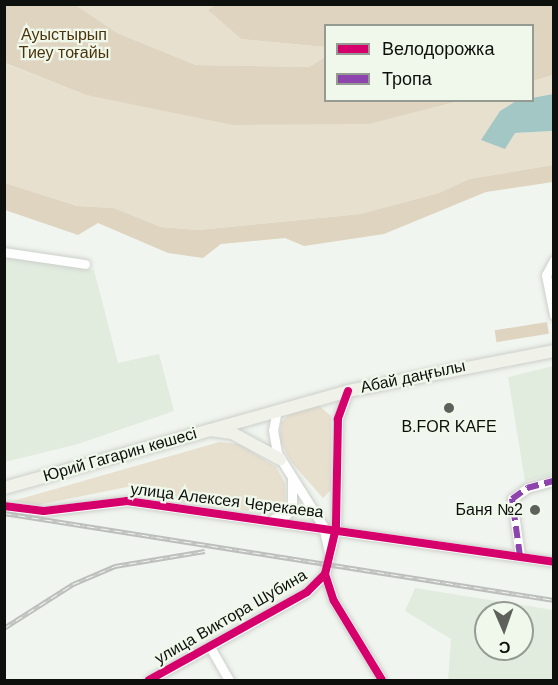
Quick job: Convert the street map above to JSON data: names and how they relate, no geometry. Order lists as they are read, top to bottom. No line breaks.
{"streets":{"main road":["Абай даңғылы","Юрий Гагарин көшесі"],"street":["улица Алексея Черекаева","улица Виктора Шубина"]},"crossings":[["Абай даңғылы","Юрий Гагарин көшесі"]],"parks":["Ауыстырып Тиеу тоғайы"],"places":["B.FOR KAFE","Баня №2"],"legend":["Велодорожка","Тропа"],"north":"bottom"}
